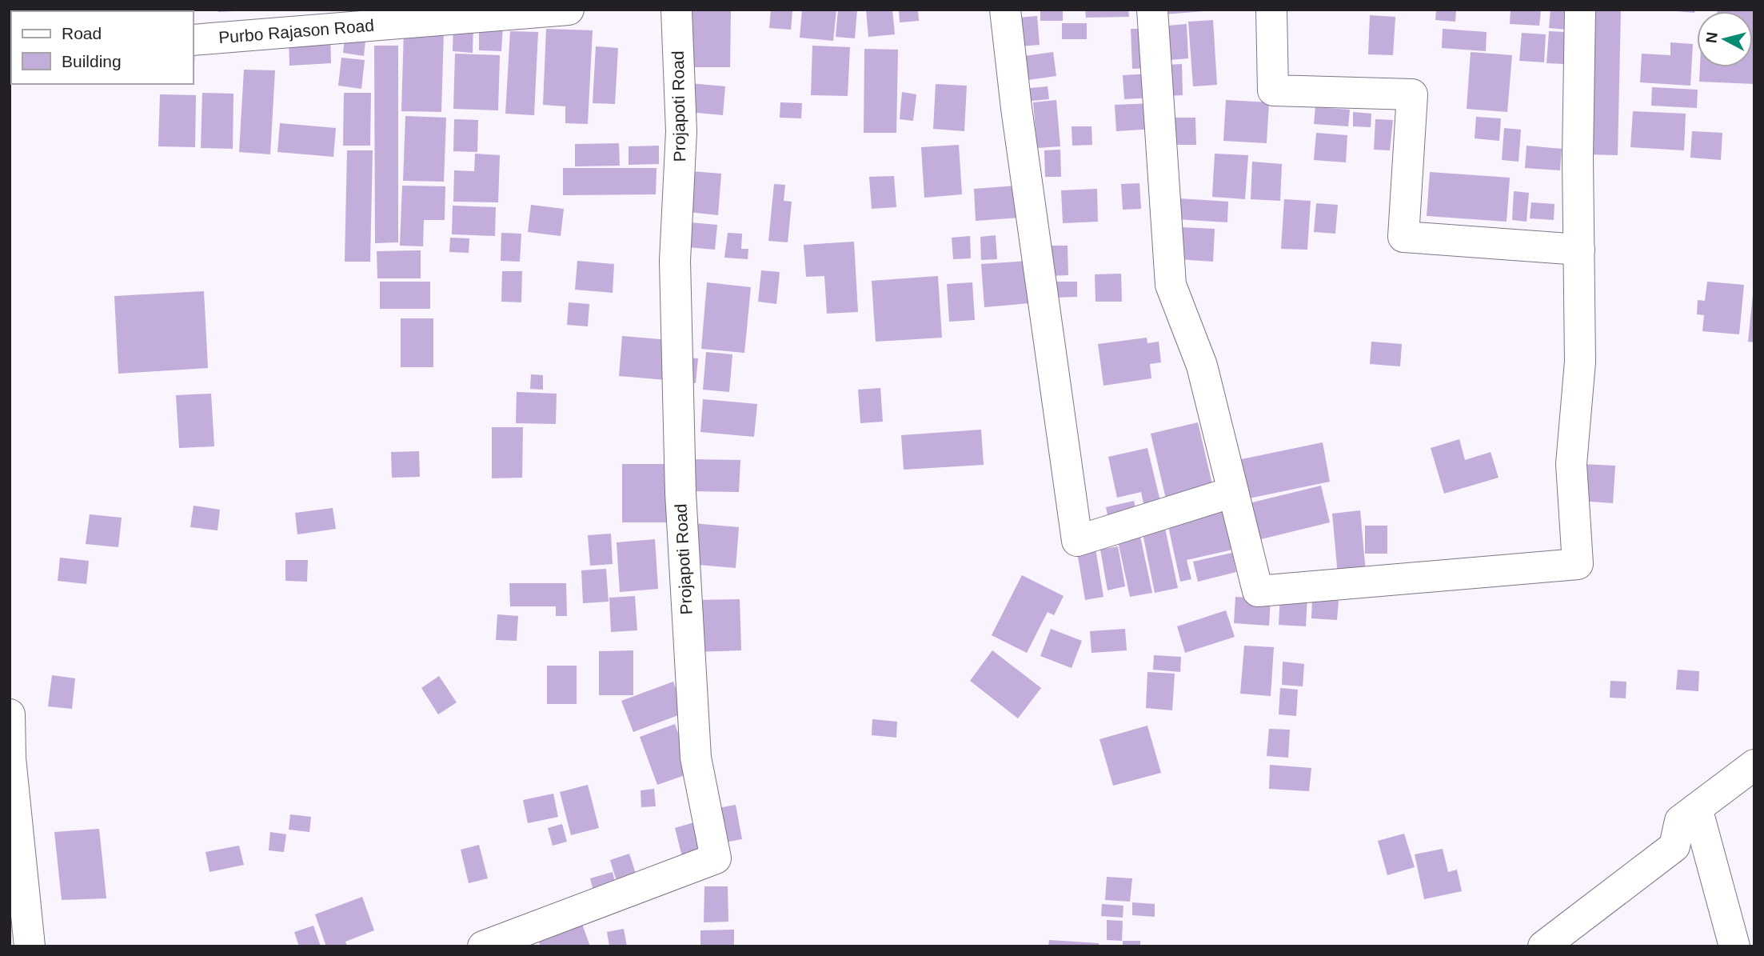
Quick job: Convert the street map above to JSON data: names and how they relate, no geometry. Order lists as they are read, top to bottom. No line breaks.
{"streets":{"street":["Purbo Rajason Road","Projapoti Road"]},"legend":["Road","Building"],"north":"left"}
